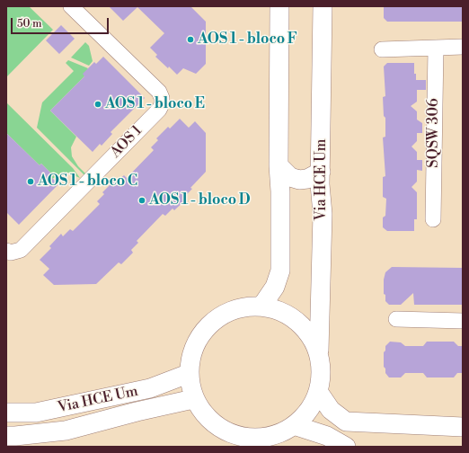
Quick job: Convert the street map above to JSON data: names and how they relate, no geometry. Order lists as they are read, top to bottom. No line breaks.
{"streets":{"main road":["Via HCE Um"],"street":["SQSW 306","AOS 1"]},"places":["AOS 1 - bloco F","AOS 1 - bloco E","AOS 1 - bloco C","AOS 1 - bloco D"],"scale_bar":"50 m"}
